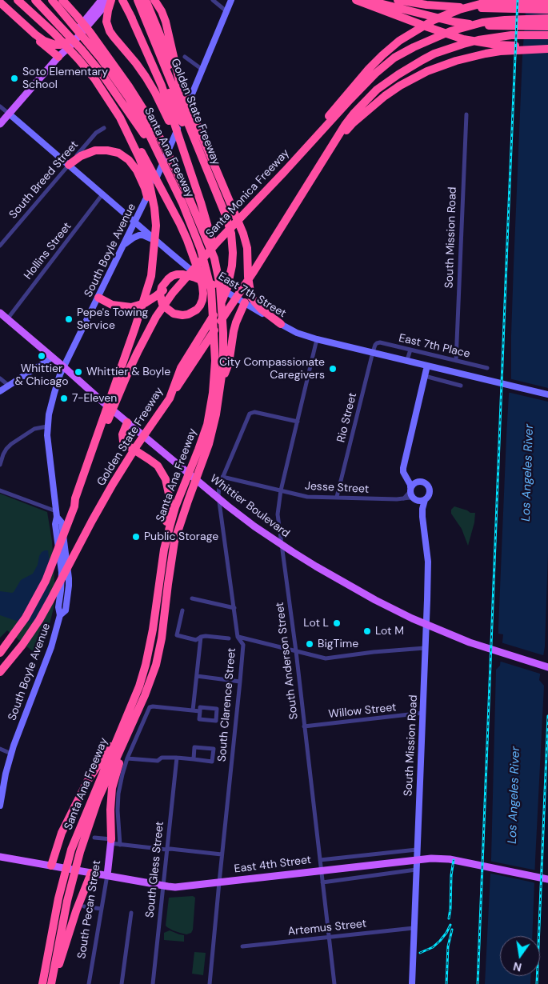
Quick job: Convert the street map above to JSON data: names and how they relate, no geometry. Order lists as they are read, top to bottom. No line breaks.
{"streets":{"highway":["Golden State Freeway","Santa Ana Freeway","Santa Monica Freeway"],"main road":["South Mission Road","South Boyle Avenue","East 7th Street","Whittier Boulevard","East 4th Street","South Pecan Street"],"street":["South Breed Street","Hollins Street","East 7th Place","Rio Street","Jesse Street","South Anderson Street","South Clarence Street","Willow Street","South Gless Street","Artemus Street"]},"crossings":[["Golden State Freeway","Santa Monica Freeway"],["Golden State Freeway","East 7th Street"],["South Breed Street","East 7th Street"],["South Mission Road","East 7th Place"],["South Mission Road","Jesse Street"],["South Mission Road","Willow Street"],["South Mission Road","East 4th Street"],["South Mission Road","Artemus Street"],["South Boyle Avenue","East 7th Street"],["South Boyle Avenue","Whittier Boulevard"],["Hollins Street","East 7th Street"],["Hollins Street","Whittier Boulevard"],["East 7th Street","Rio Street"],["East 7th Street","South Anderson Street"],["East 7th Place","Rio Street"],["Rio Street","Jesse Street"],["Jesse Street","South Anderson Street"],["Jesse Street","South Clarence Street"],["South Anderson Street","South Clarence Street"],["South Anderson Street","Willow Street"],["South Anderson Street","East 4th Street"],["South Anderson Street","Artemus Street"],["South Clarence Street","East 4th Street"],["East 4th Street","South Gless Street"],["East 4th Street","South Pecan Street"]],"water":["Los Angeles River"],"places":["Soto Elementary School","Pepe's Towing Service","Whittier & Chicago","City Compassionate Caregivers","Whittier & Boyle","7-Eleven","Public Storage","Lot L","Lot M","BigTime"],"north":"bottom"}
